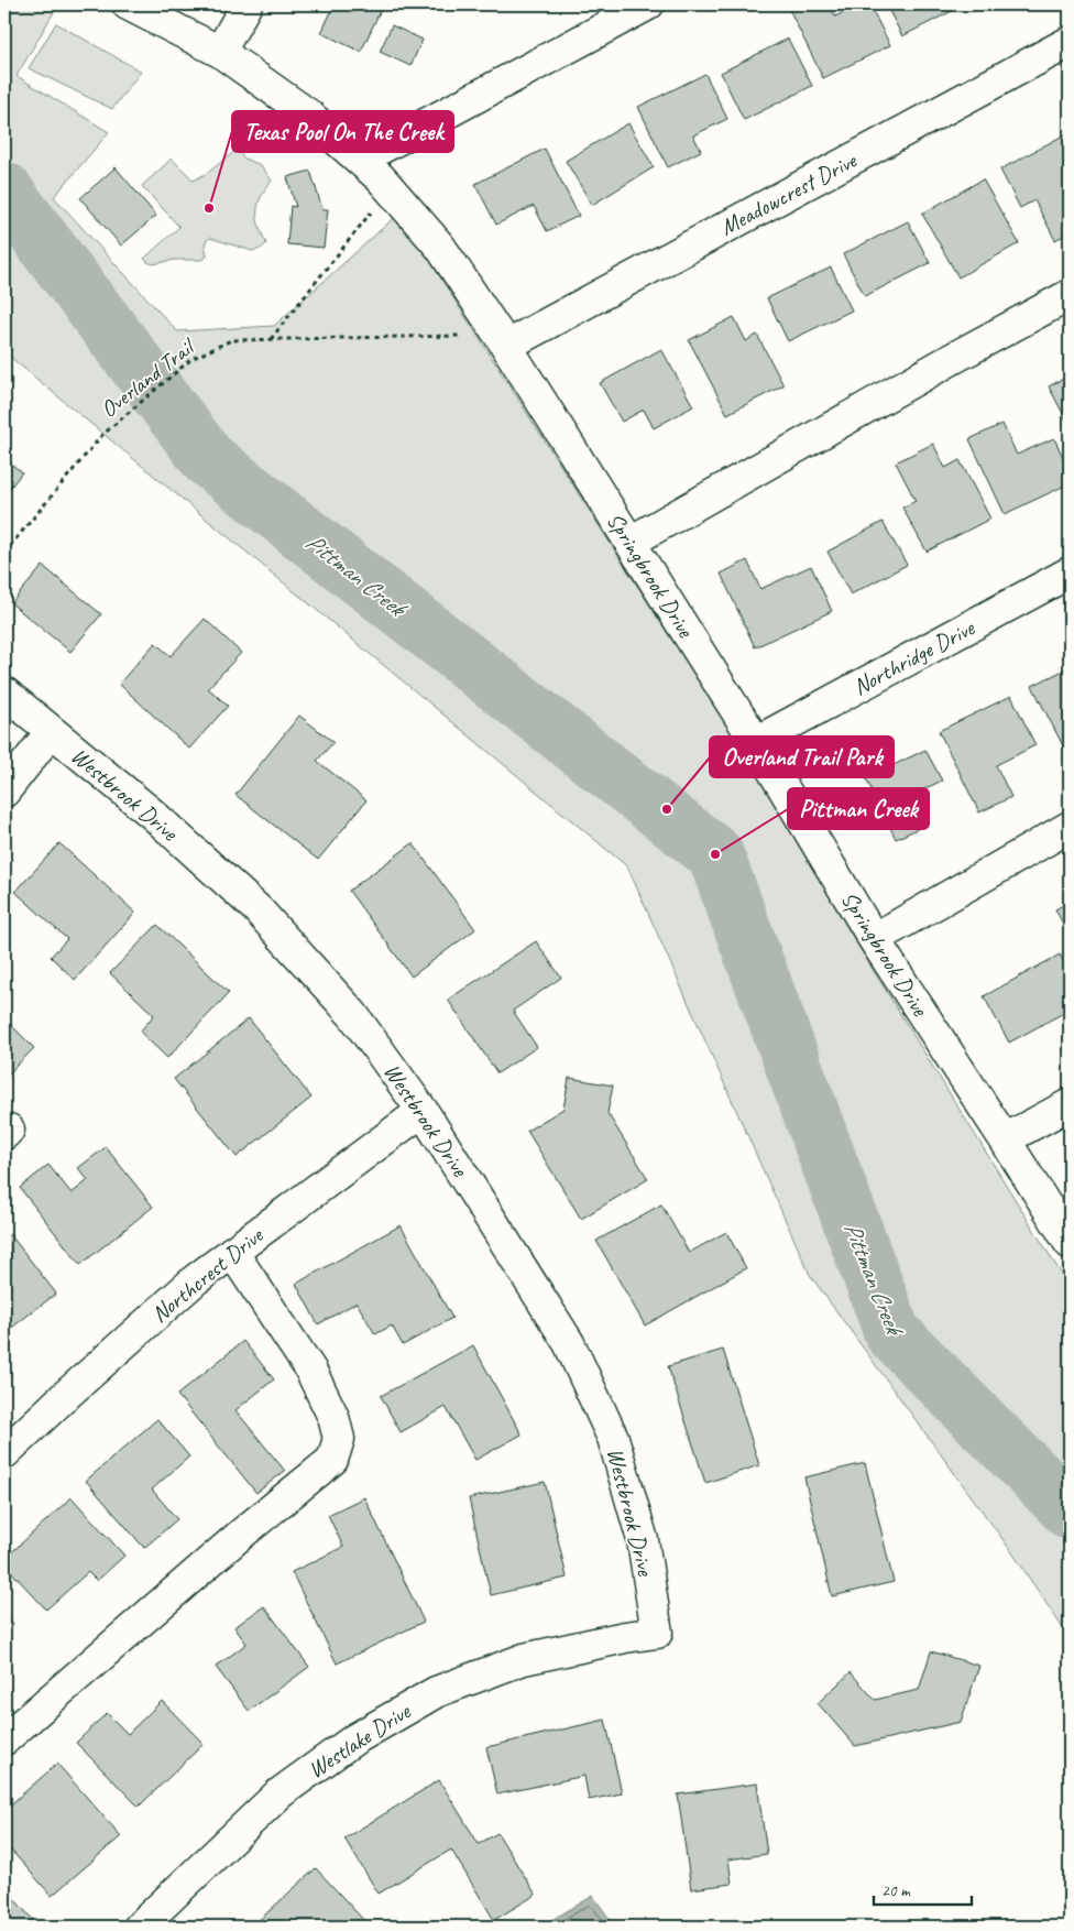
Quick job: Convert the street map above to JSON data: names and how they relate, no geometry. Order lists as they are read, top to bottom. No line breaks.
{"streets":{"street":["Meadowcrest Drive","Springbrook Drive","Northridge Drive","Westbrook Drive","Northcrest Drive","Westlake Drive"],"path":["Overland Trail"]},"crossings":[["Meadowcrest Drive","Overland Trail"],["Meadowcrest Drive","Springbrook Drive"],["Overland Trail","Springbrook Drive"],["Springbrook Drive","Northridge Drive"],["Westbrook Drive","Northcrest Drive"],["Westbrook Drive","Westlake Drive"]],"water":["Pittman Creek"],"places":["Texas Pool On The Creek","Overland Trail Park","Pittman Creek"],"scale_bar":"20 m"}
